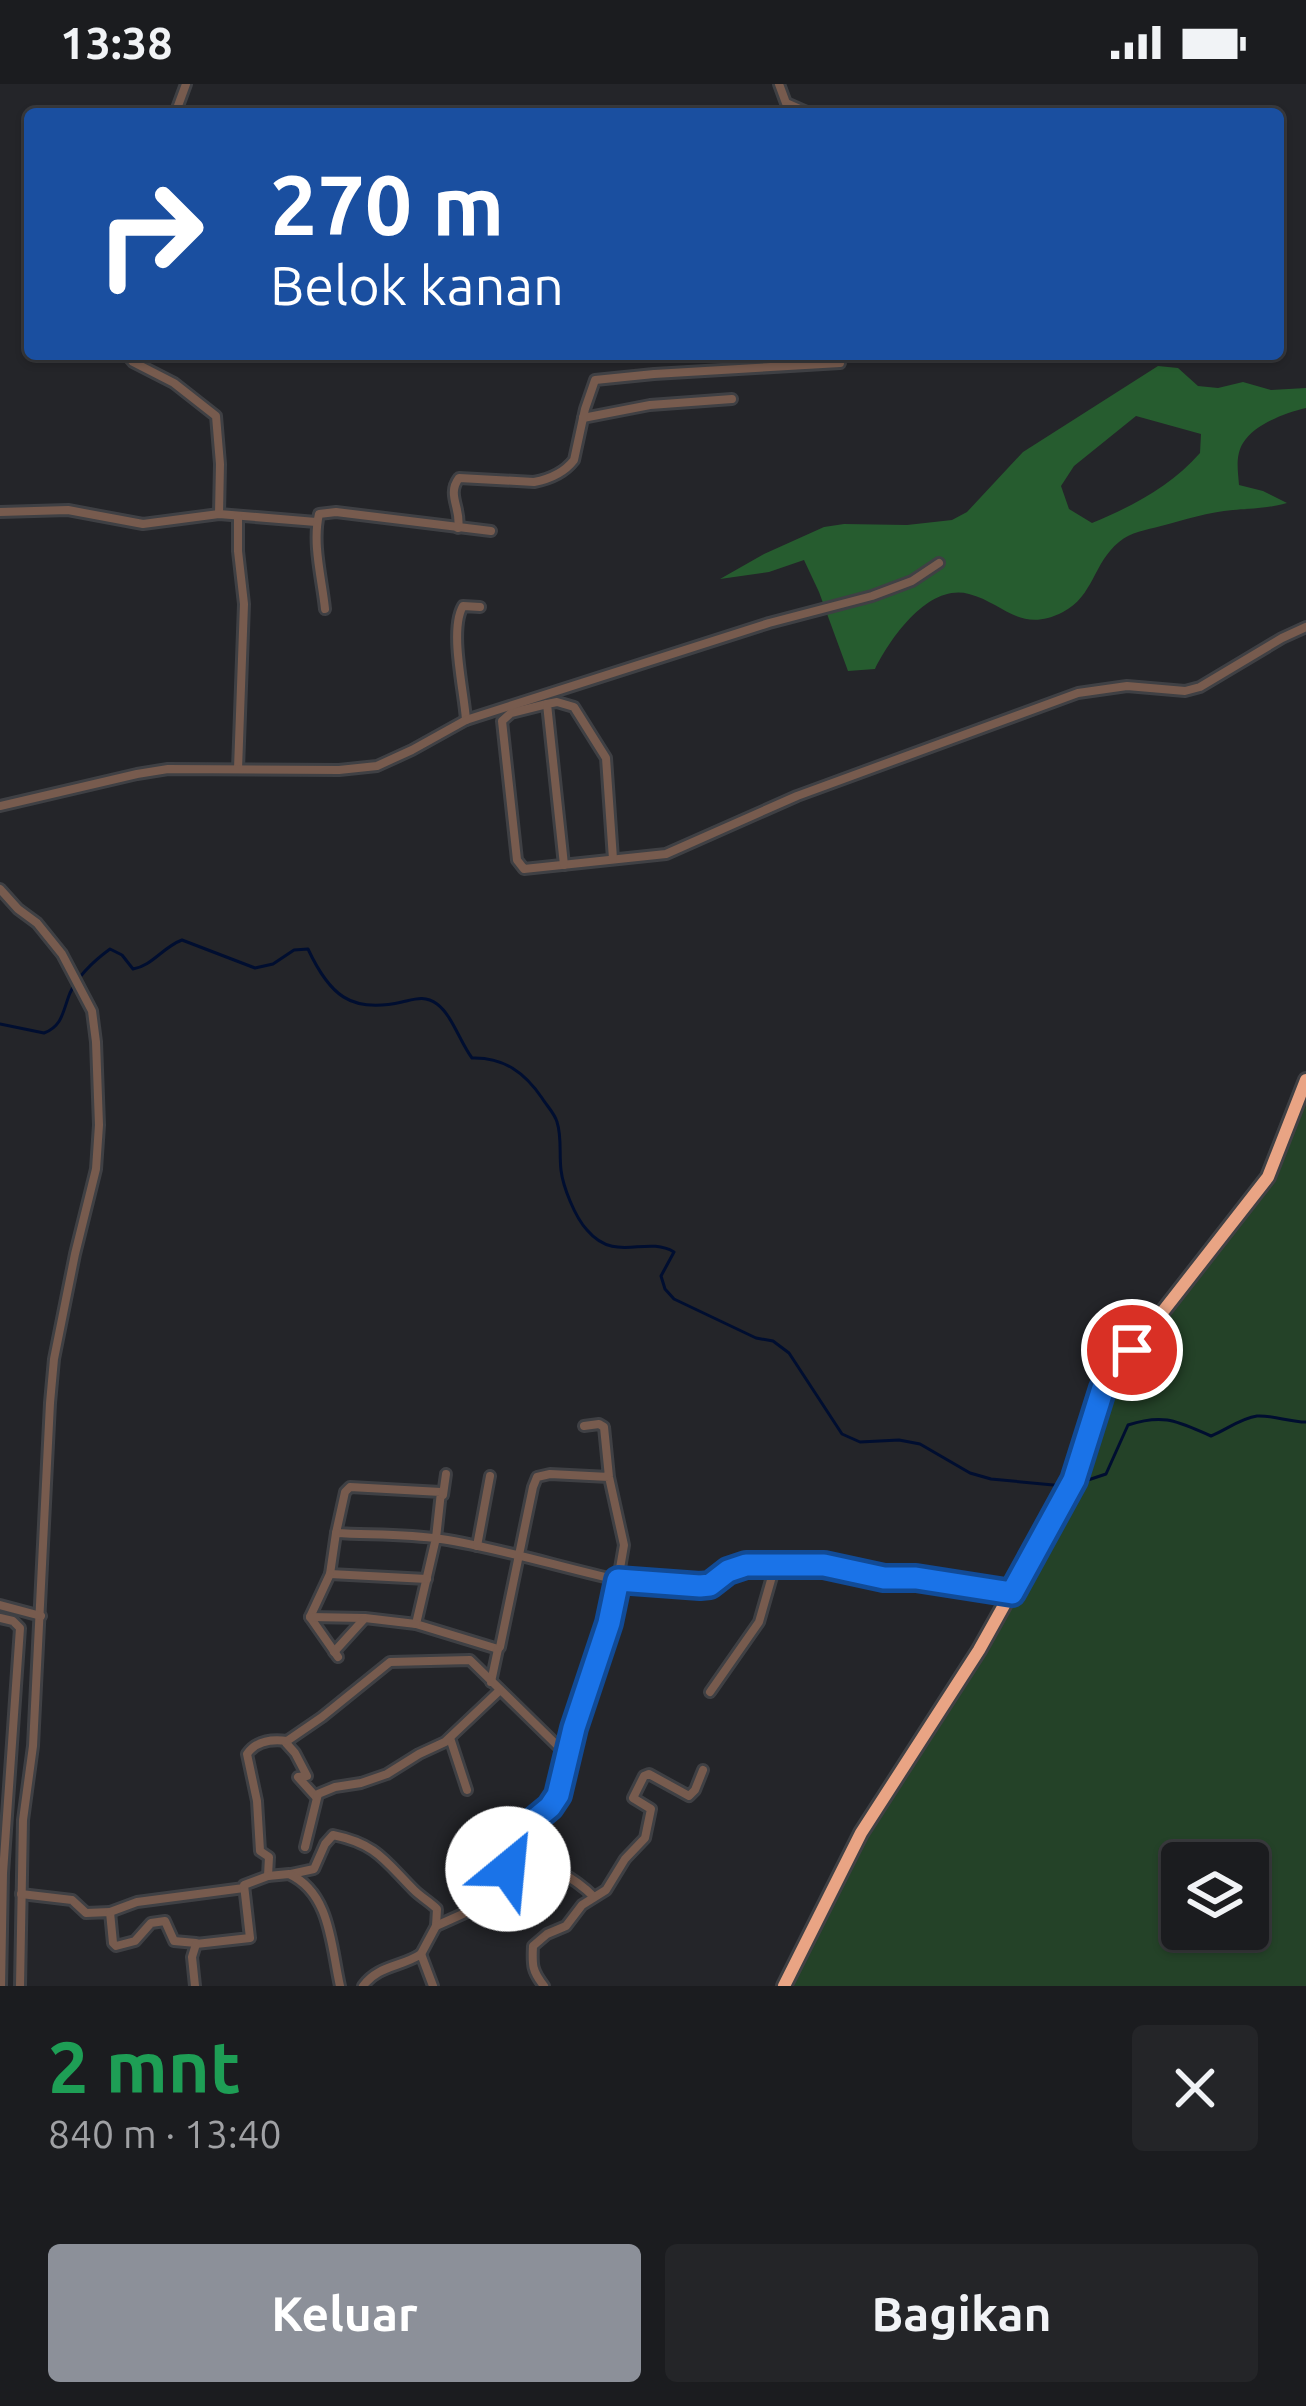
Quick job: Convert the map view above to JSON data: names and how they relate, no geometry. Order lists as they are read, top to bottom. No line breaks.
{"page":{"status":"13:38","turn":["270 m","Belok kanan"],"heading":["2 mnt","840 m · 13:40"],"buttons":["Keluar","Bagikan"]}}
